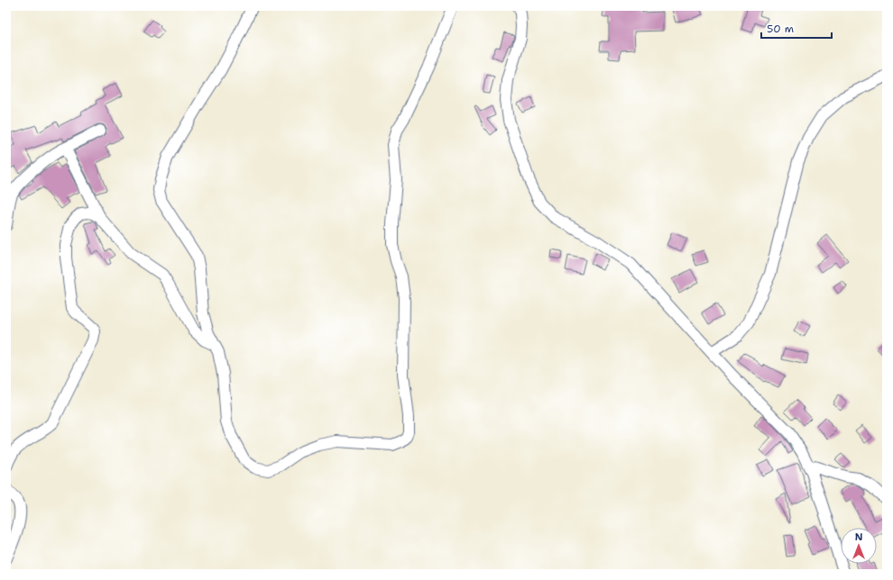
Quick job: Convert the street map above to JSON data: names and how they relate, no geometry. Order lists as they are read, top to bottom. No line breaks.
{"scale_bar":"50 m","north":"top"}
